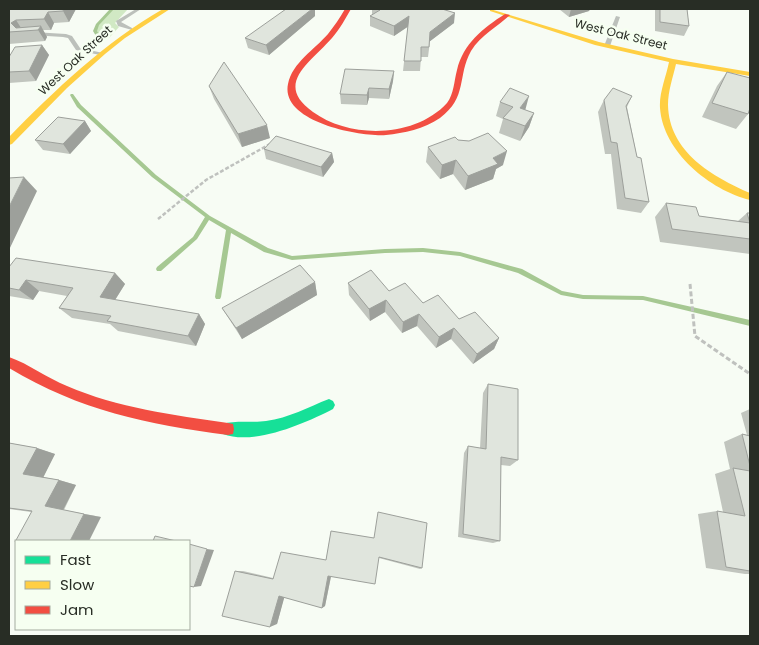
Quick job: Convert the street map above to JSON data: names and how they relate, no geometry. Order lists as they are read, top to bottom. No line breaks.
{"streets":{"street":["West Oak Street"]},"legend":["Fast","Slow","Jam"]}
